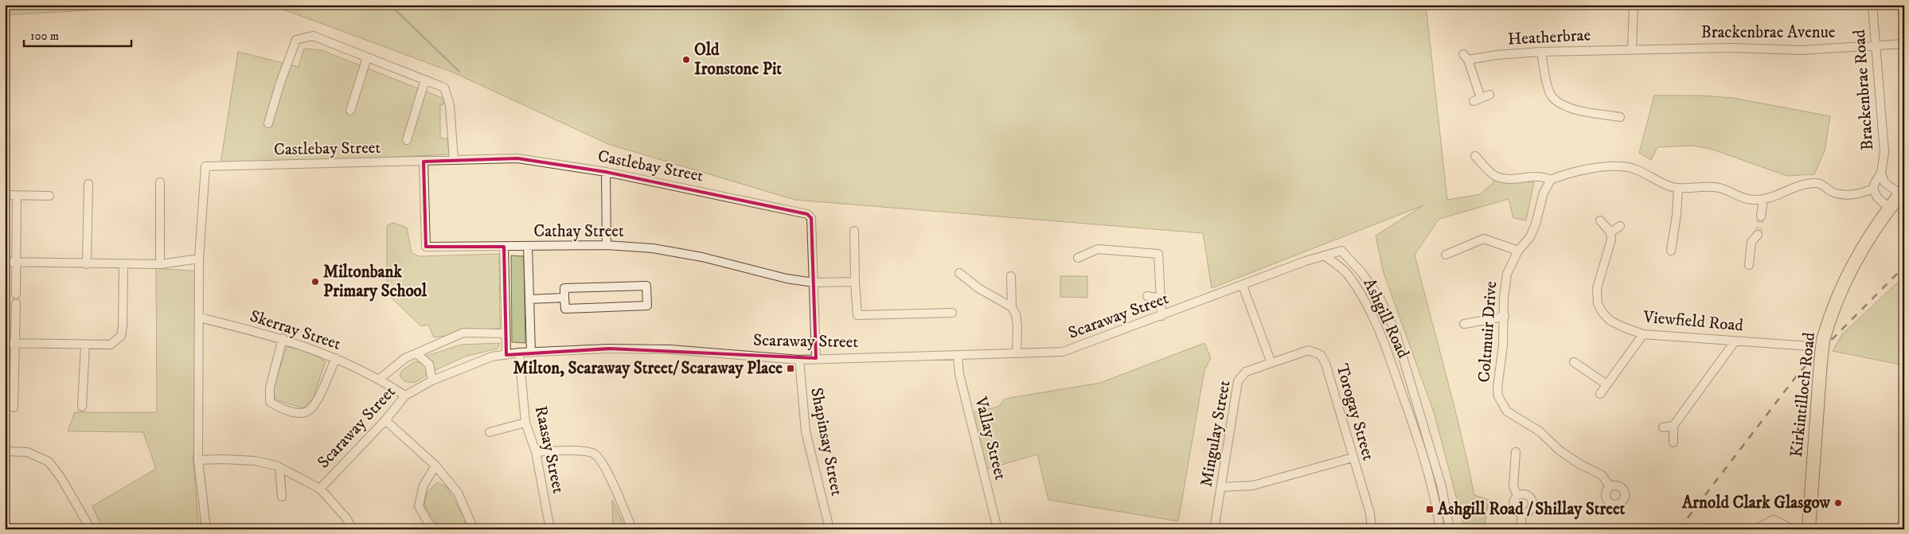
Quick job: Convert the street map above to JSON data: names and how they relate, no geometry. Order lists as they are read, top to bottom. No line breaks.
{"streets":{"main road":["Kirkintilloch Road"],"street":["Brackenbrae Avenue","Heatherbrae","Brackenbrae Road","Castlebay Street","Cathay Street","Scaraway Street","Ashgill Road","Viewfield Road","Skerray Street","Coltmuir Drive","Torogay Street","Mingulay Street","Vallay Street","Shapinsay Street","Raasay Street"]},"crossings":[["Brackenbrae Avenue","Heatherbrae"],["Brackenbrae Avenue","Brackenbrae Road"],["Brackenbrae Road","Kirkintilloch Road"],["Castlebay Street","Cathay Street"],["Castlebay Street","Skerray Street"],["Scaraway Street","Ashgill Road"],["Scaraway Street","Skerray Street"],["Scaraway Street","Vallay Street"],["Scaraway Street","Shapinsay Street"],["Scaraway Street","Raasay Street"],["Viewfield Road","Kirkintilloch Road"],["Torogay Street","Mingulay Street"]],"places":{"other":["Old Ironstone Pit","Miltonbank Primary School","Arnold Clark Glasgow"],"transit":["Milton, Scaraway Street/ Scaraway Place","Ashgill Road / Shillay Street"]},"scale_bar":"100 m"}
